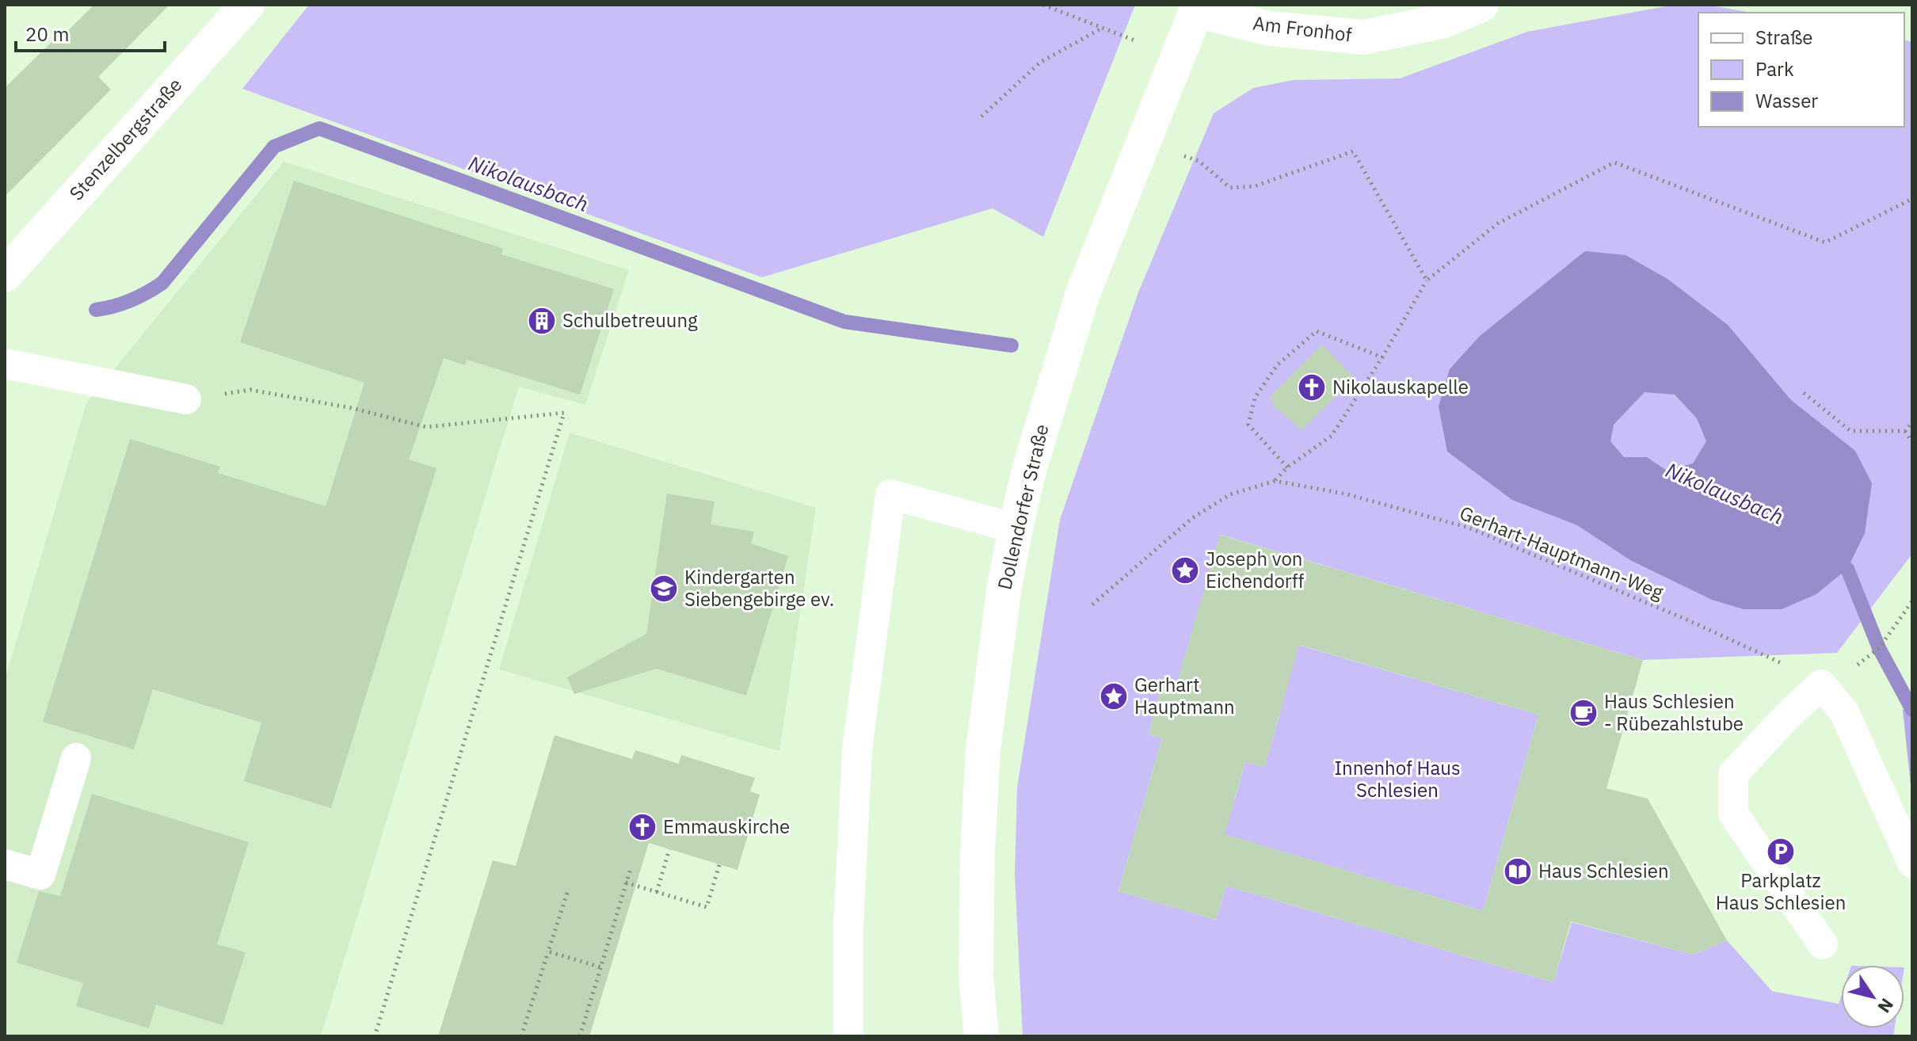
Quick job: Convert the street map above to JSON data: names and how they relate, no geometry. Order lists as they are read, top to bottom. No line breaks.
{"streets":{"main road":["Am Fronhof","Stenzelbergstraße","Dollendorfer Straße"],"path":["Gerhart-Hauptmann-Weg"]},"crossings":[["Am Fronhof","Dollendorfer Straße"]],"water":["Nikolausbach"],"parks":["Innenhof Haus Schlesien"],"places":{"building":["Schulbetreuung"],"church":["Nikolauskapelle","Emmauskirche"],"place":["Joseph von Eichendorff","Gerhart Hauptmann"],"school or university":["Kindergarten Siebengebirge ev."],"cafe":["Haus Schlesien - Rübezahlstube"],"parking":["Parkplatz Haus Schlesien"],"library":["Haus Schlesien"]},"legend":["Straße","Park","Wasser"],"scale_bar":"20 m","north":"bottom right"}
